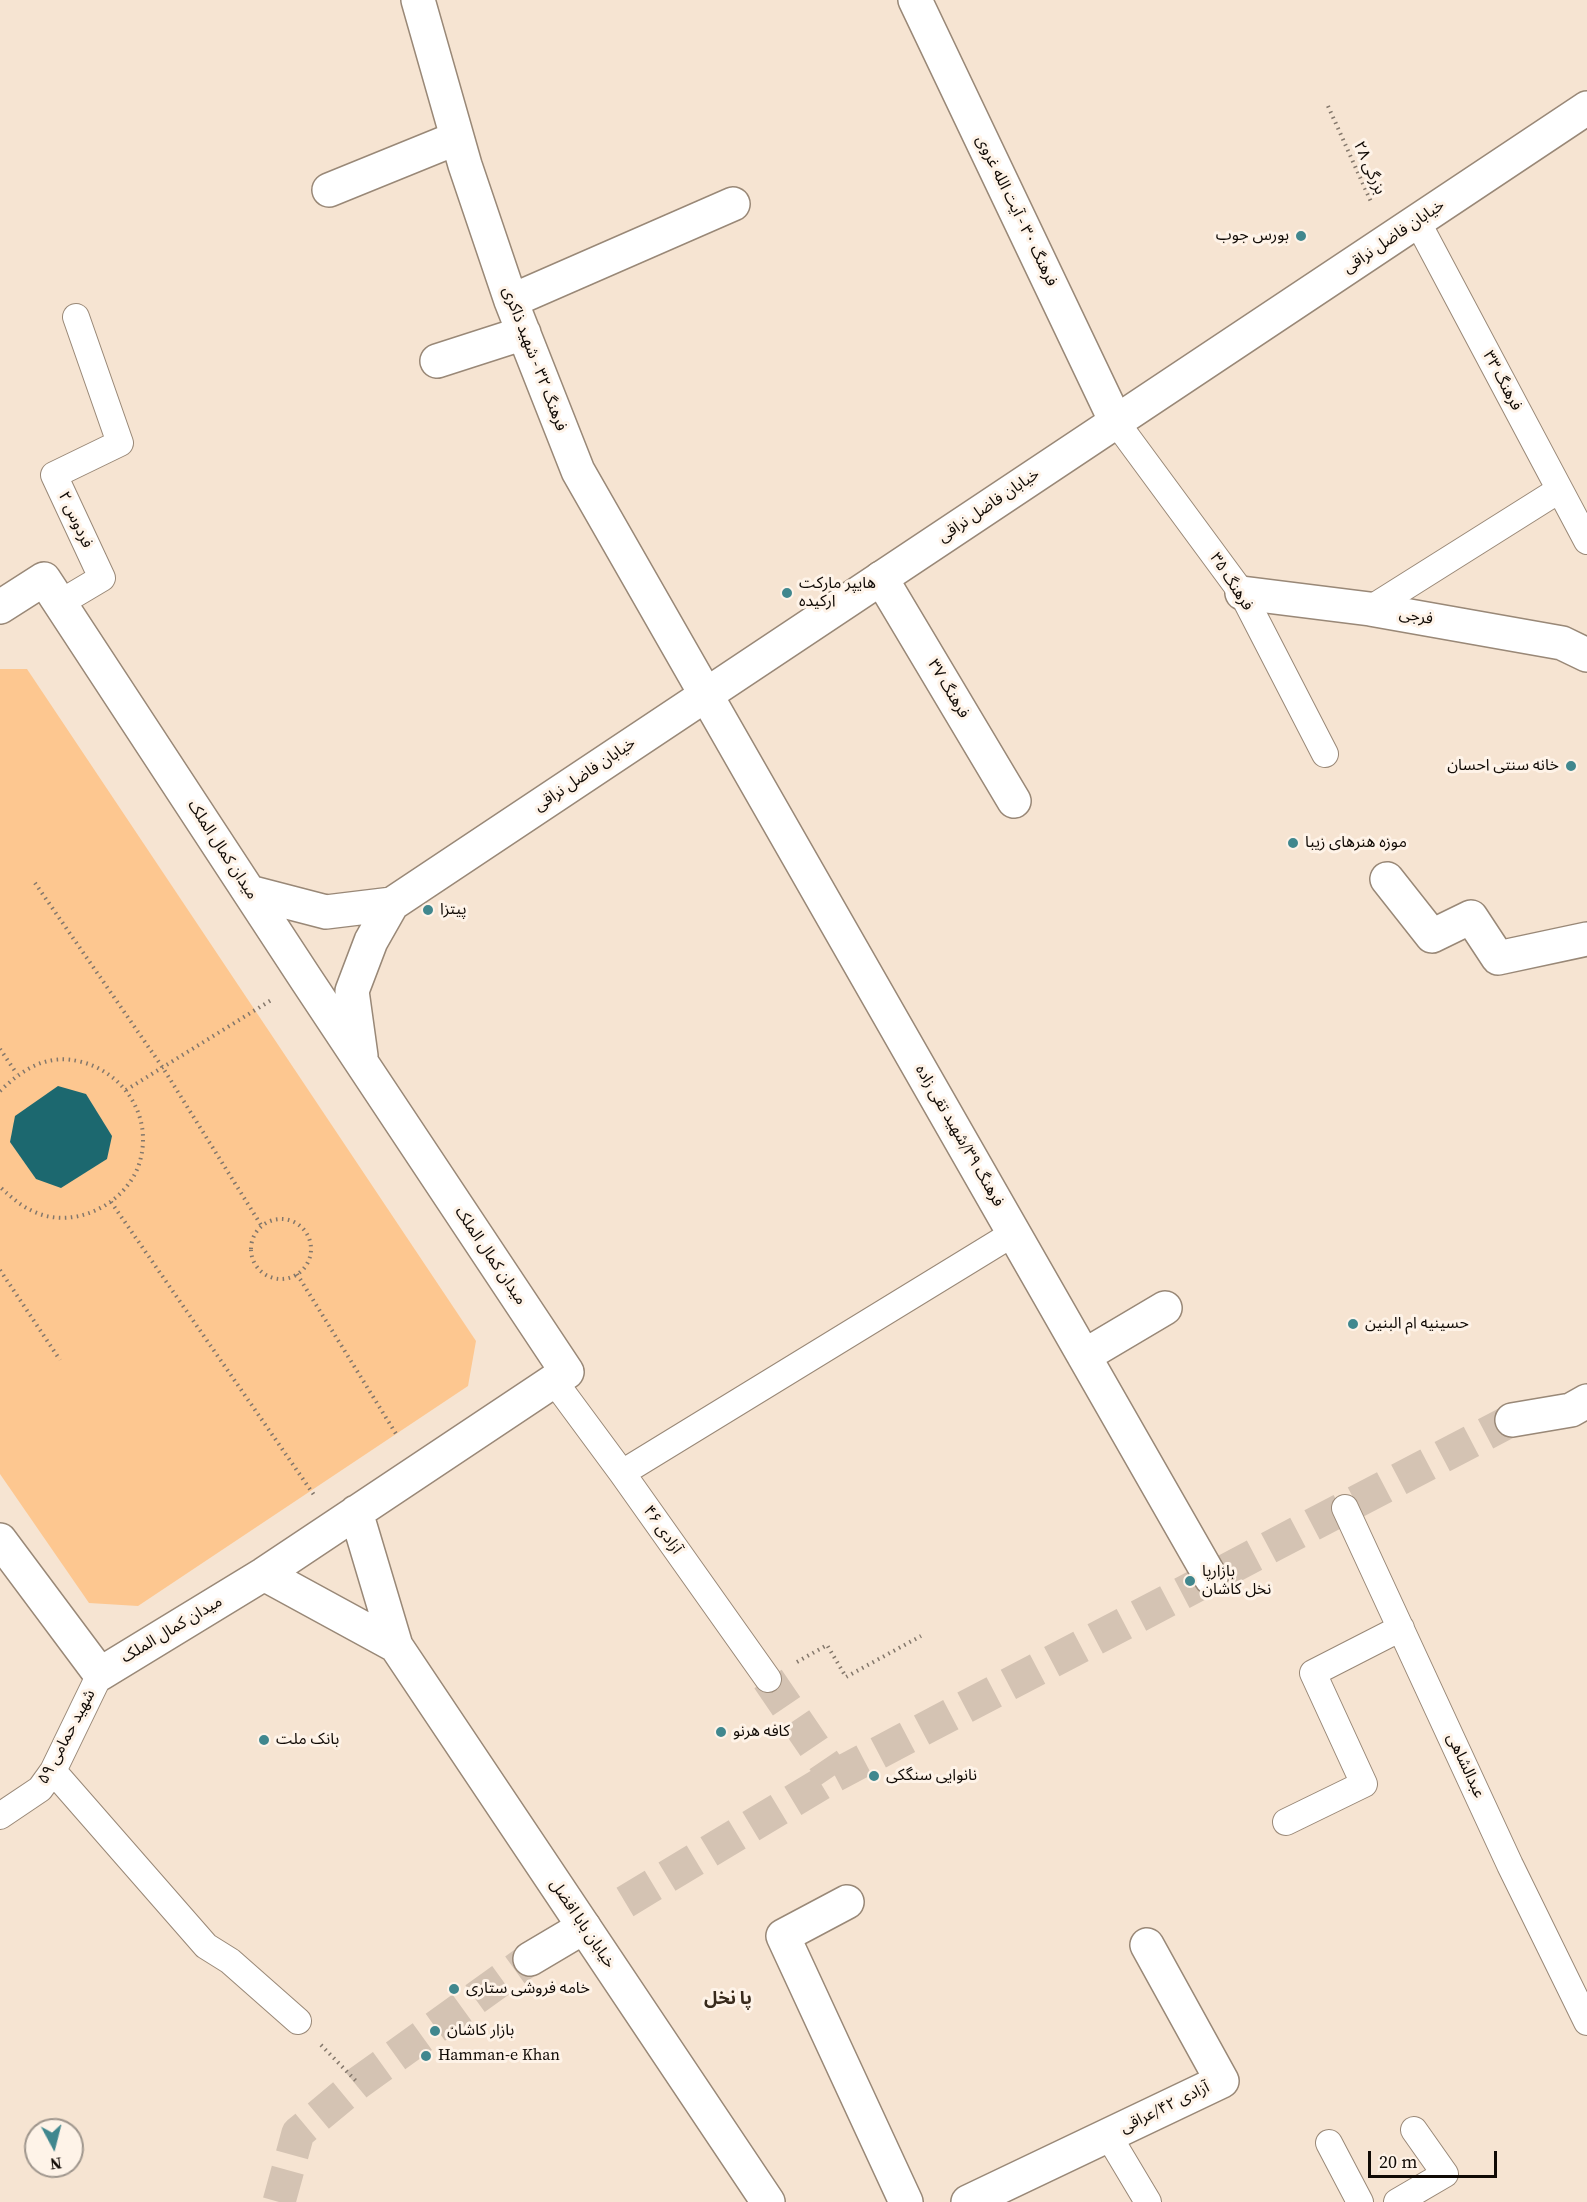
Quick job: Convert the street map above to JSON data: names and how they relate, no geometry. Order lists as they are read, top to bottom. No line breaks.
{"streets":{"street":["فرهنگ ۳۰ - آیت الله غروی","خیابان فاضل نراقی","فرهنگ ۳۲ - شهید ذاکری","فرجی","فرهنگ ۳۷","میدان کمال الملک","فرهنگ ۳۹/شهید تقی زاده","خیابان بابا افضل","آزادی ۴۲/عراقی"],"lane":["فرهنگ ۳۳","فردوس ۲","فرهنگ ۳۵","آزادی ۴۶","شهید حمامی ۵۹","عبدالشاهی"],"path":["بزرگی ۲۸"]},"crossings":[["بزرگی ۲۸","خیابان فاضل نراقی"],["فرهنگ ۳۰ - آیت الله غروی","خیابان فاضل نراقی"],["فرهنگ ۳۰ - آیت الله غروی","فرهنگ ۳۵"],["خیابان فاضل نراقی","فرهنگ ۳۲ - شهید ذاکری"],["خیابان فاضل نراقی","فرهنگ ۳۳"],["خیابان فاضل نراقی","فرهنگ ۳۵"],["خیابان فاضل نراقی","فرهنگ ۳۷"],["خیابان فاضل نراقی","میدان کمال الملک"],["خیابان فاضل نراقی","فرهنگ ۳۹/شهید تقی زاده"],["فرهنگ ۳۲ - شهید ذاکری","فرهنگ ۳۹/شهید تقی زاده"],["فردوس ۲","میدان کمال الملک"],["فرهنگ ۳۵","فرجی"],["میدان کمال الملک","آزادی ۴۶"],["میدان کمال الملک","شهید حمامی ۵۹"],["میدان کمال الملک","خیابان بابا افضل"]],"districts":["پا نخل"],"places":["بورس جوب","هایپر مارکت ارکیده","خانه سنتی احسان","موزه هنرهای زیبا","پیتزا","حسینیه ام البنین","بازارپا نخل کاشان","کافه هرنو","بانک ملت","نانوایی سنگکی","خامه فروشی ستاری","بازار کاشان","Hamman-e Khan"],"scale_bar":"20 m","north":"bottom"}
